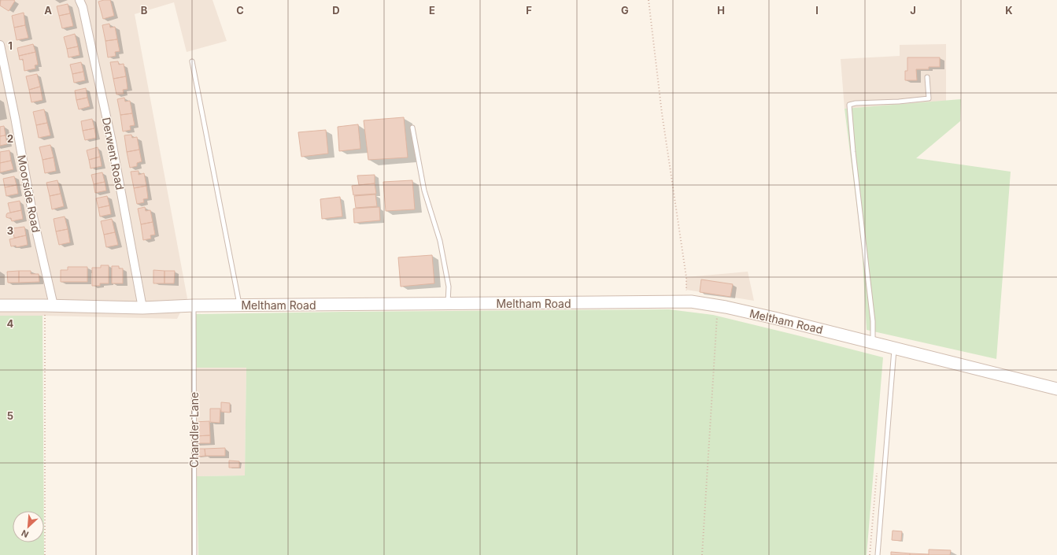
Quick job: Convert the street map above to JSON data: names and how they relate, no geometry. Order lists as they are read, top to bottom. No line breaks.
{"streets":{"street":["Derwent Road","Moorside Road","Meltham Road"],"lane":["Chandler Lane"]},"crossings":[["Derwent Road","Meltham Road"],["Moorside Road","Meltham Road"],["Meltham Road","Chandler Lane"]],"north":"bottom left","grid":{"columns":["A","B","C","D","E","F","G","H","I","J","K"],"rows":["1","2","3","4","5"]}}
